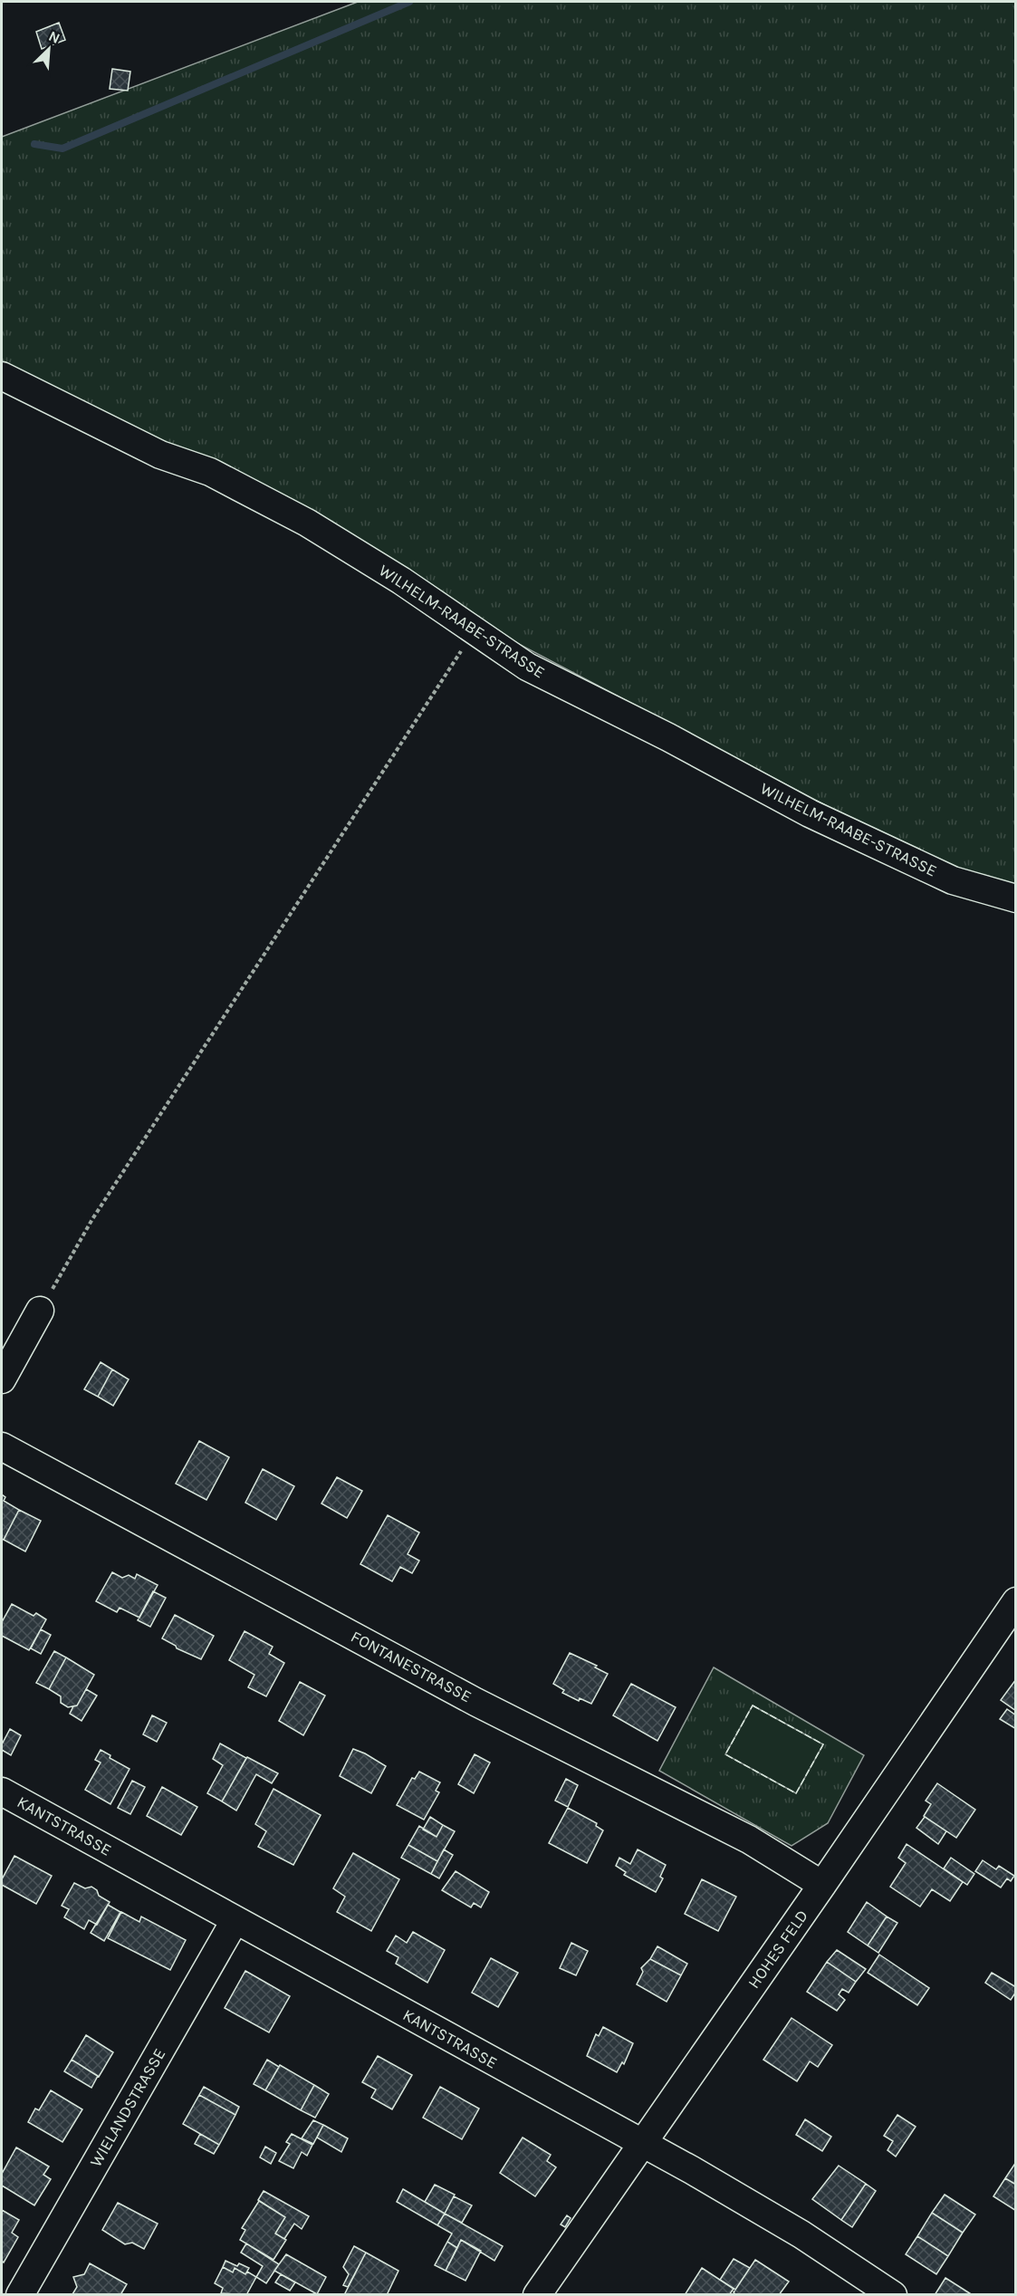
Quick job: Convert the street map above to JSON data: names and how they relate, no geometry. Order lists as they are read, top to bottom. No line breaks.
{"streets":{"street":["WILHELM-RAABE-STRASSE","FONTANESTRASSE","KANTSTRASSE","HOHES FELD","WIELANDSTRASSE"]},"crossings":[["FONTANESTRASSE","HOHES FELD"],["KANTSTRASSE","HOHES FELD"],["KANTSTRASSE","WIELANDSTRASSE"]],"north":"top right"}
